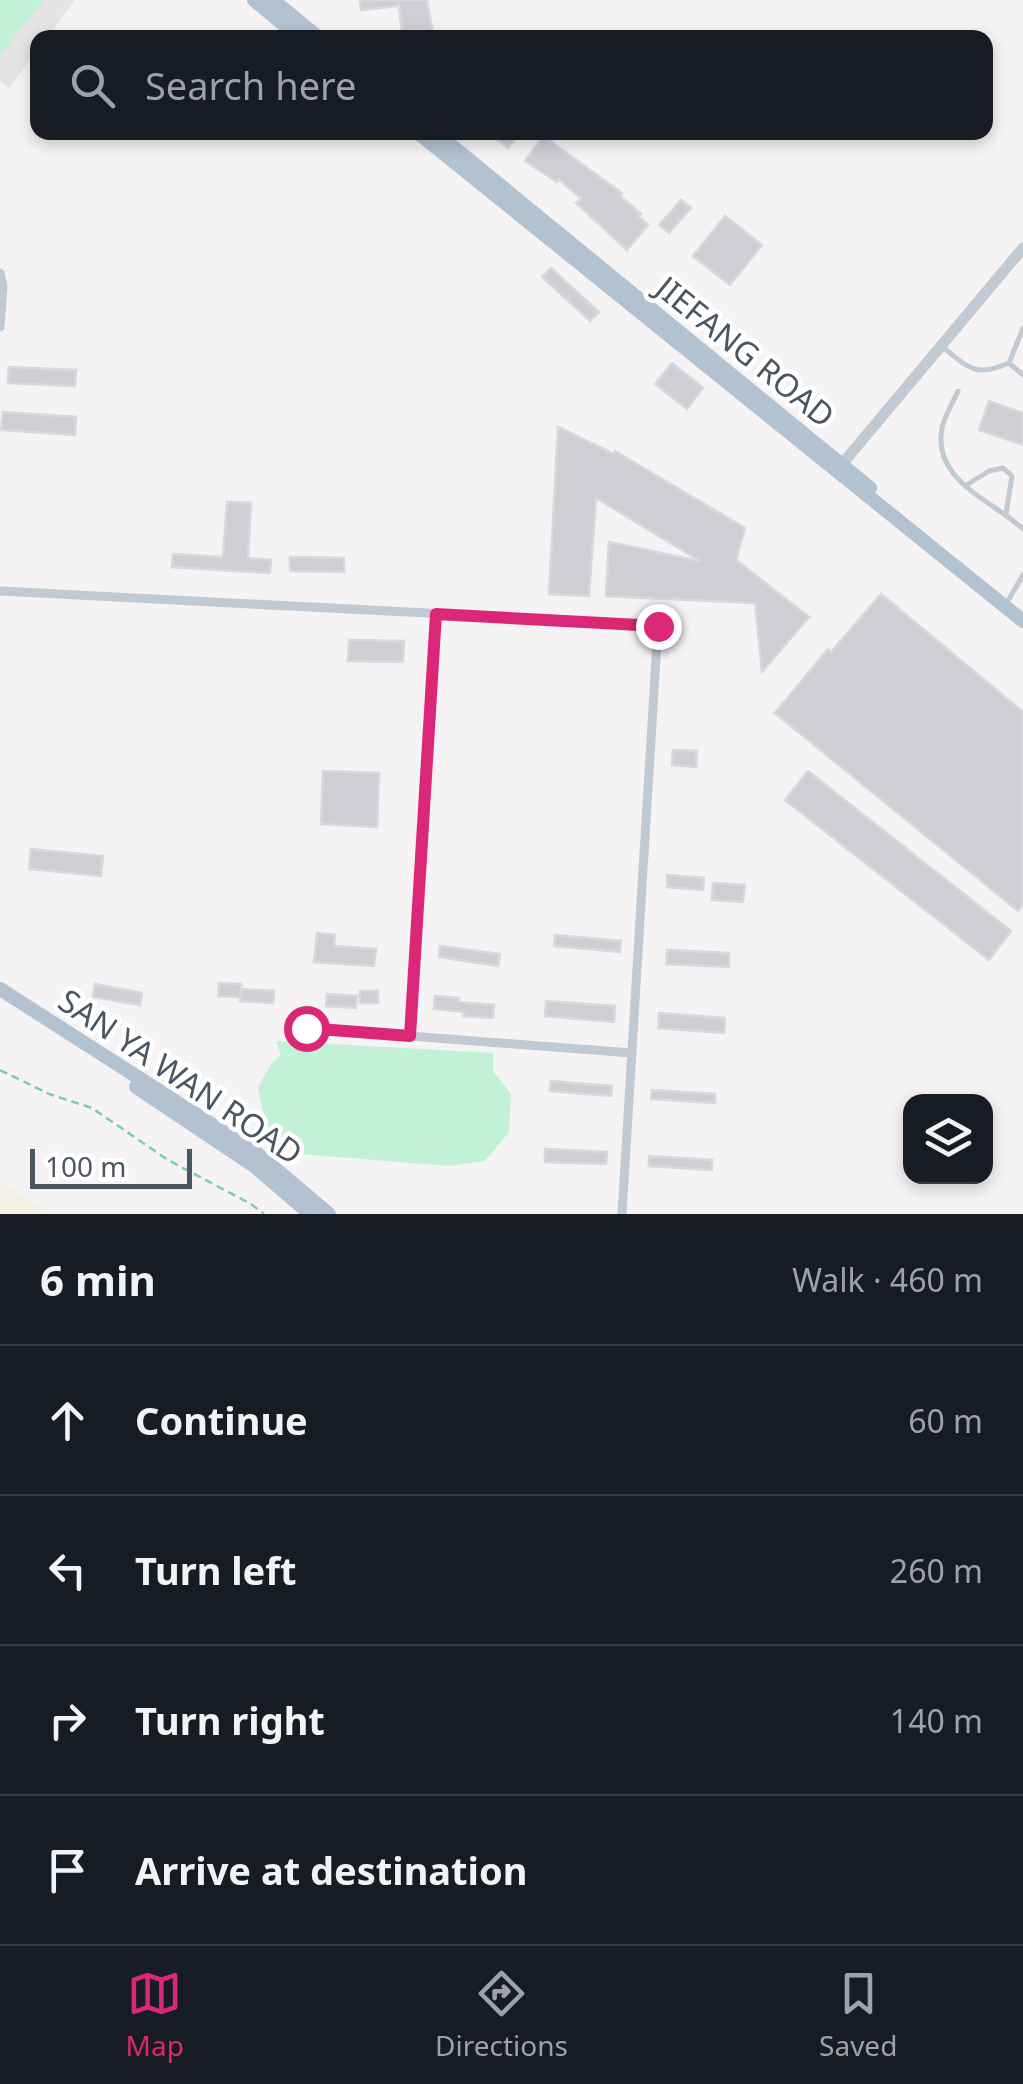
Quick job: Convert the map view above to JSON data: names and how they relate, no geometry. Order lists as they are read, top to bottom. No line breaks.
{"streets":{"main road":["JIEFANG ROAD","SAN YA WAN ROAD"]},"scale_bar":"100 m","page":{"search":"Search here","scale":"100 m","heading":["6 min","Walk · 460 m"],"list":[["Continue","60 m"],["Turn left","260 m"],["Turn right","140 m"],"Arrive at destination"],"nav":["Map","Directions","Saved"]}}
